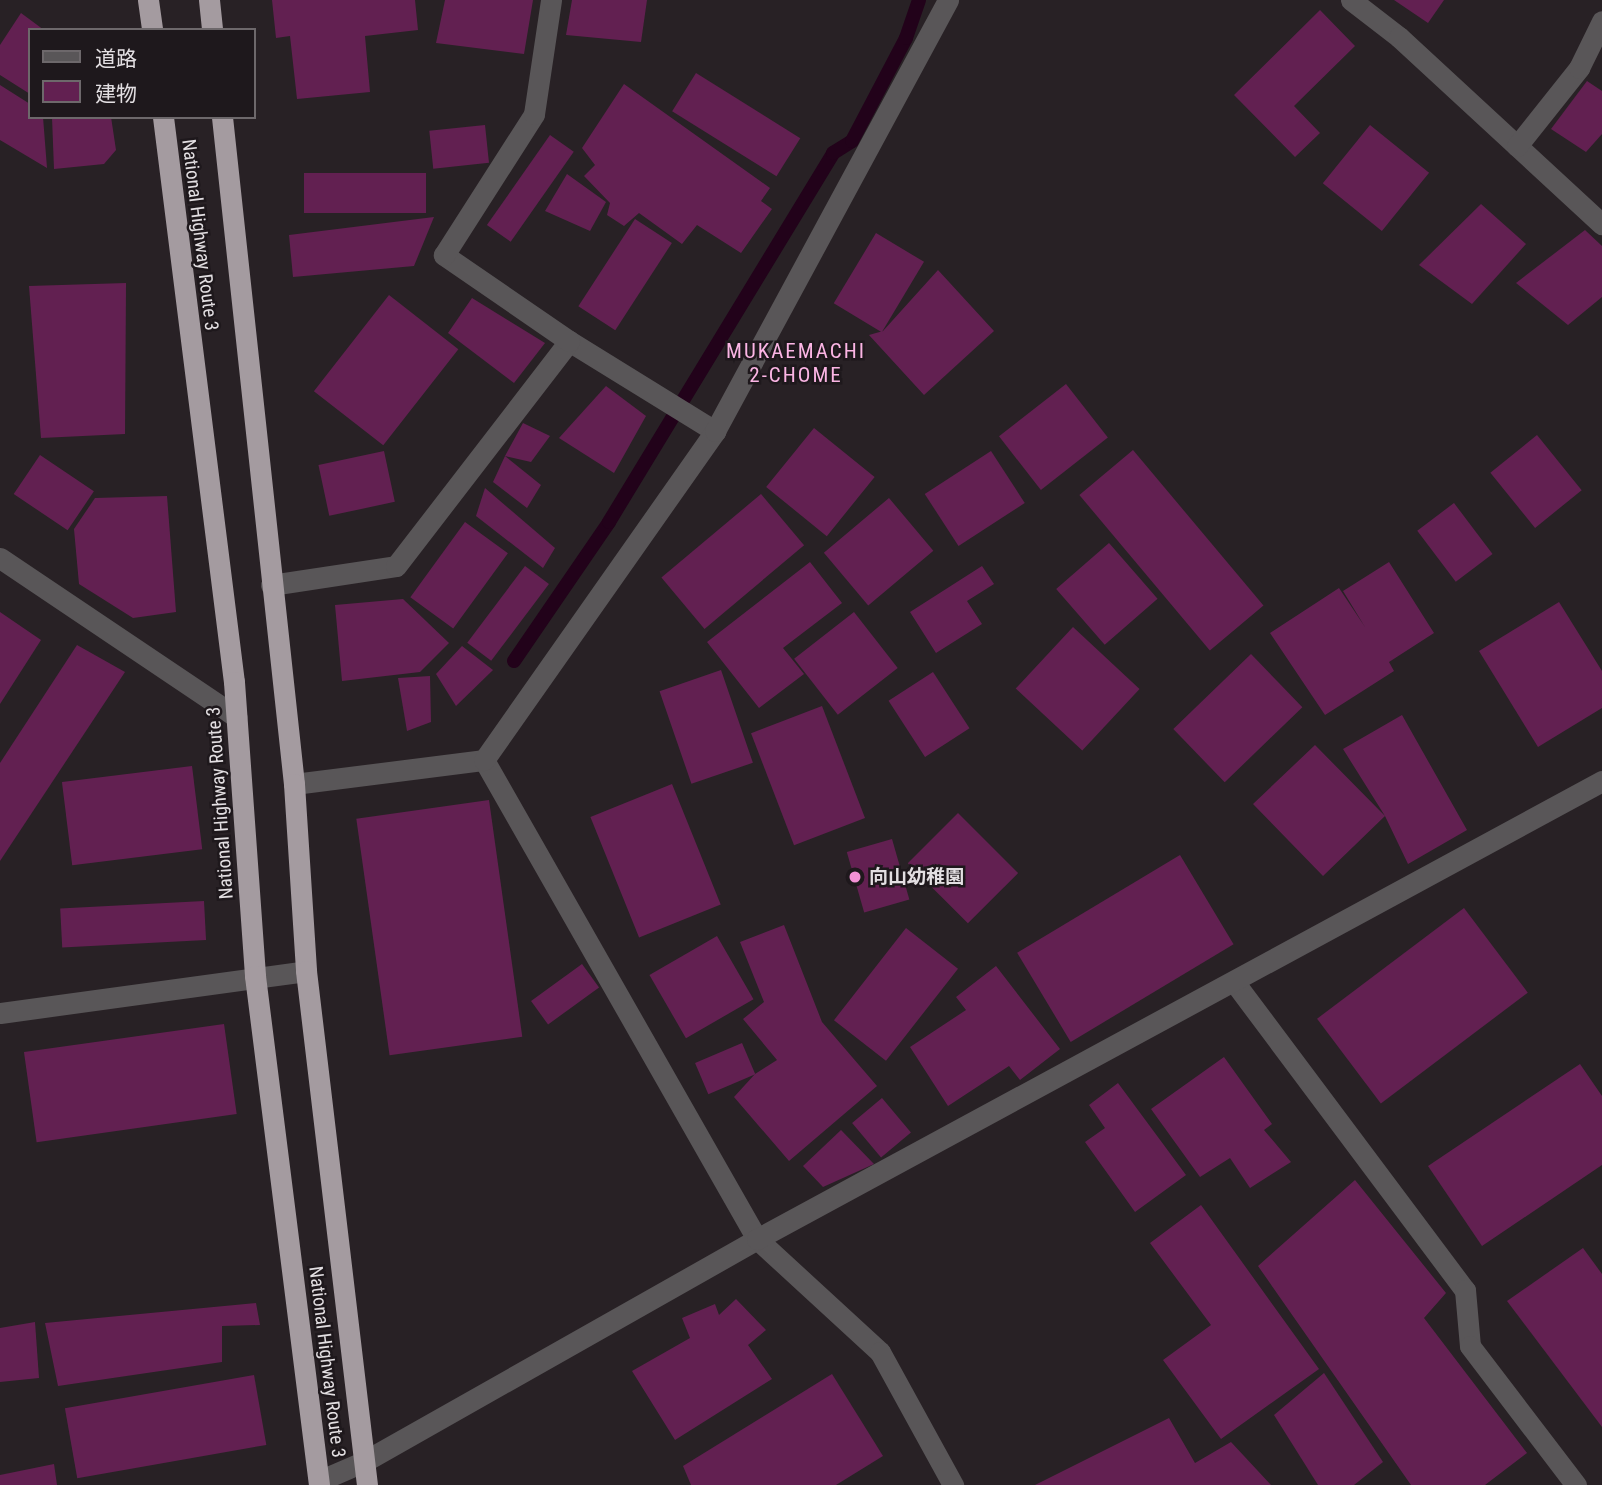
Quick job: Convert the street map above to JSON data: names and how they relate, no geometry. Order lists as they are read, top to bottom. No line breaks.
{"streets":{"highway":["National Highway Route 3"]},"districts":["MUKAEMACHI 2-CHOME"],"places":["向山幼稚園"],"legend":["道路","建物"]}
